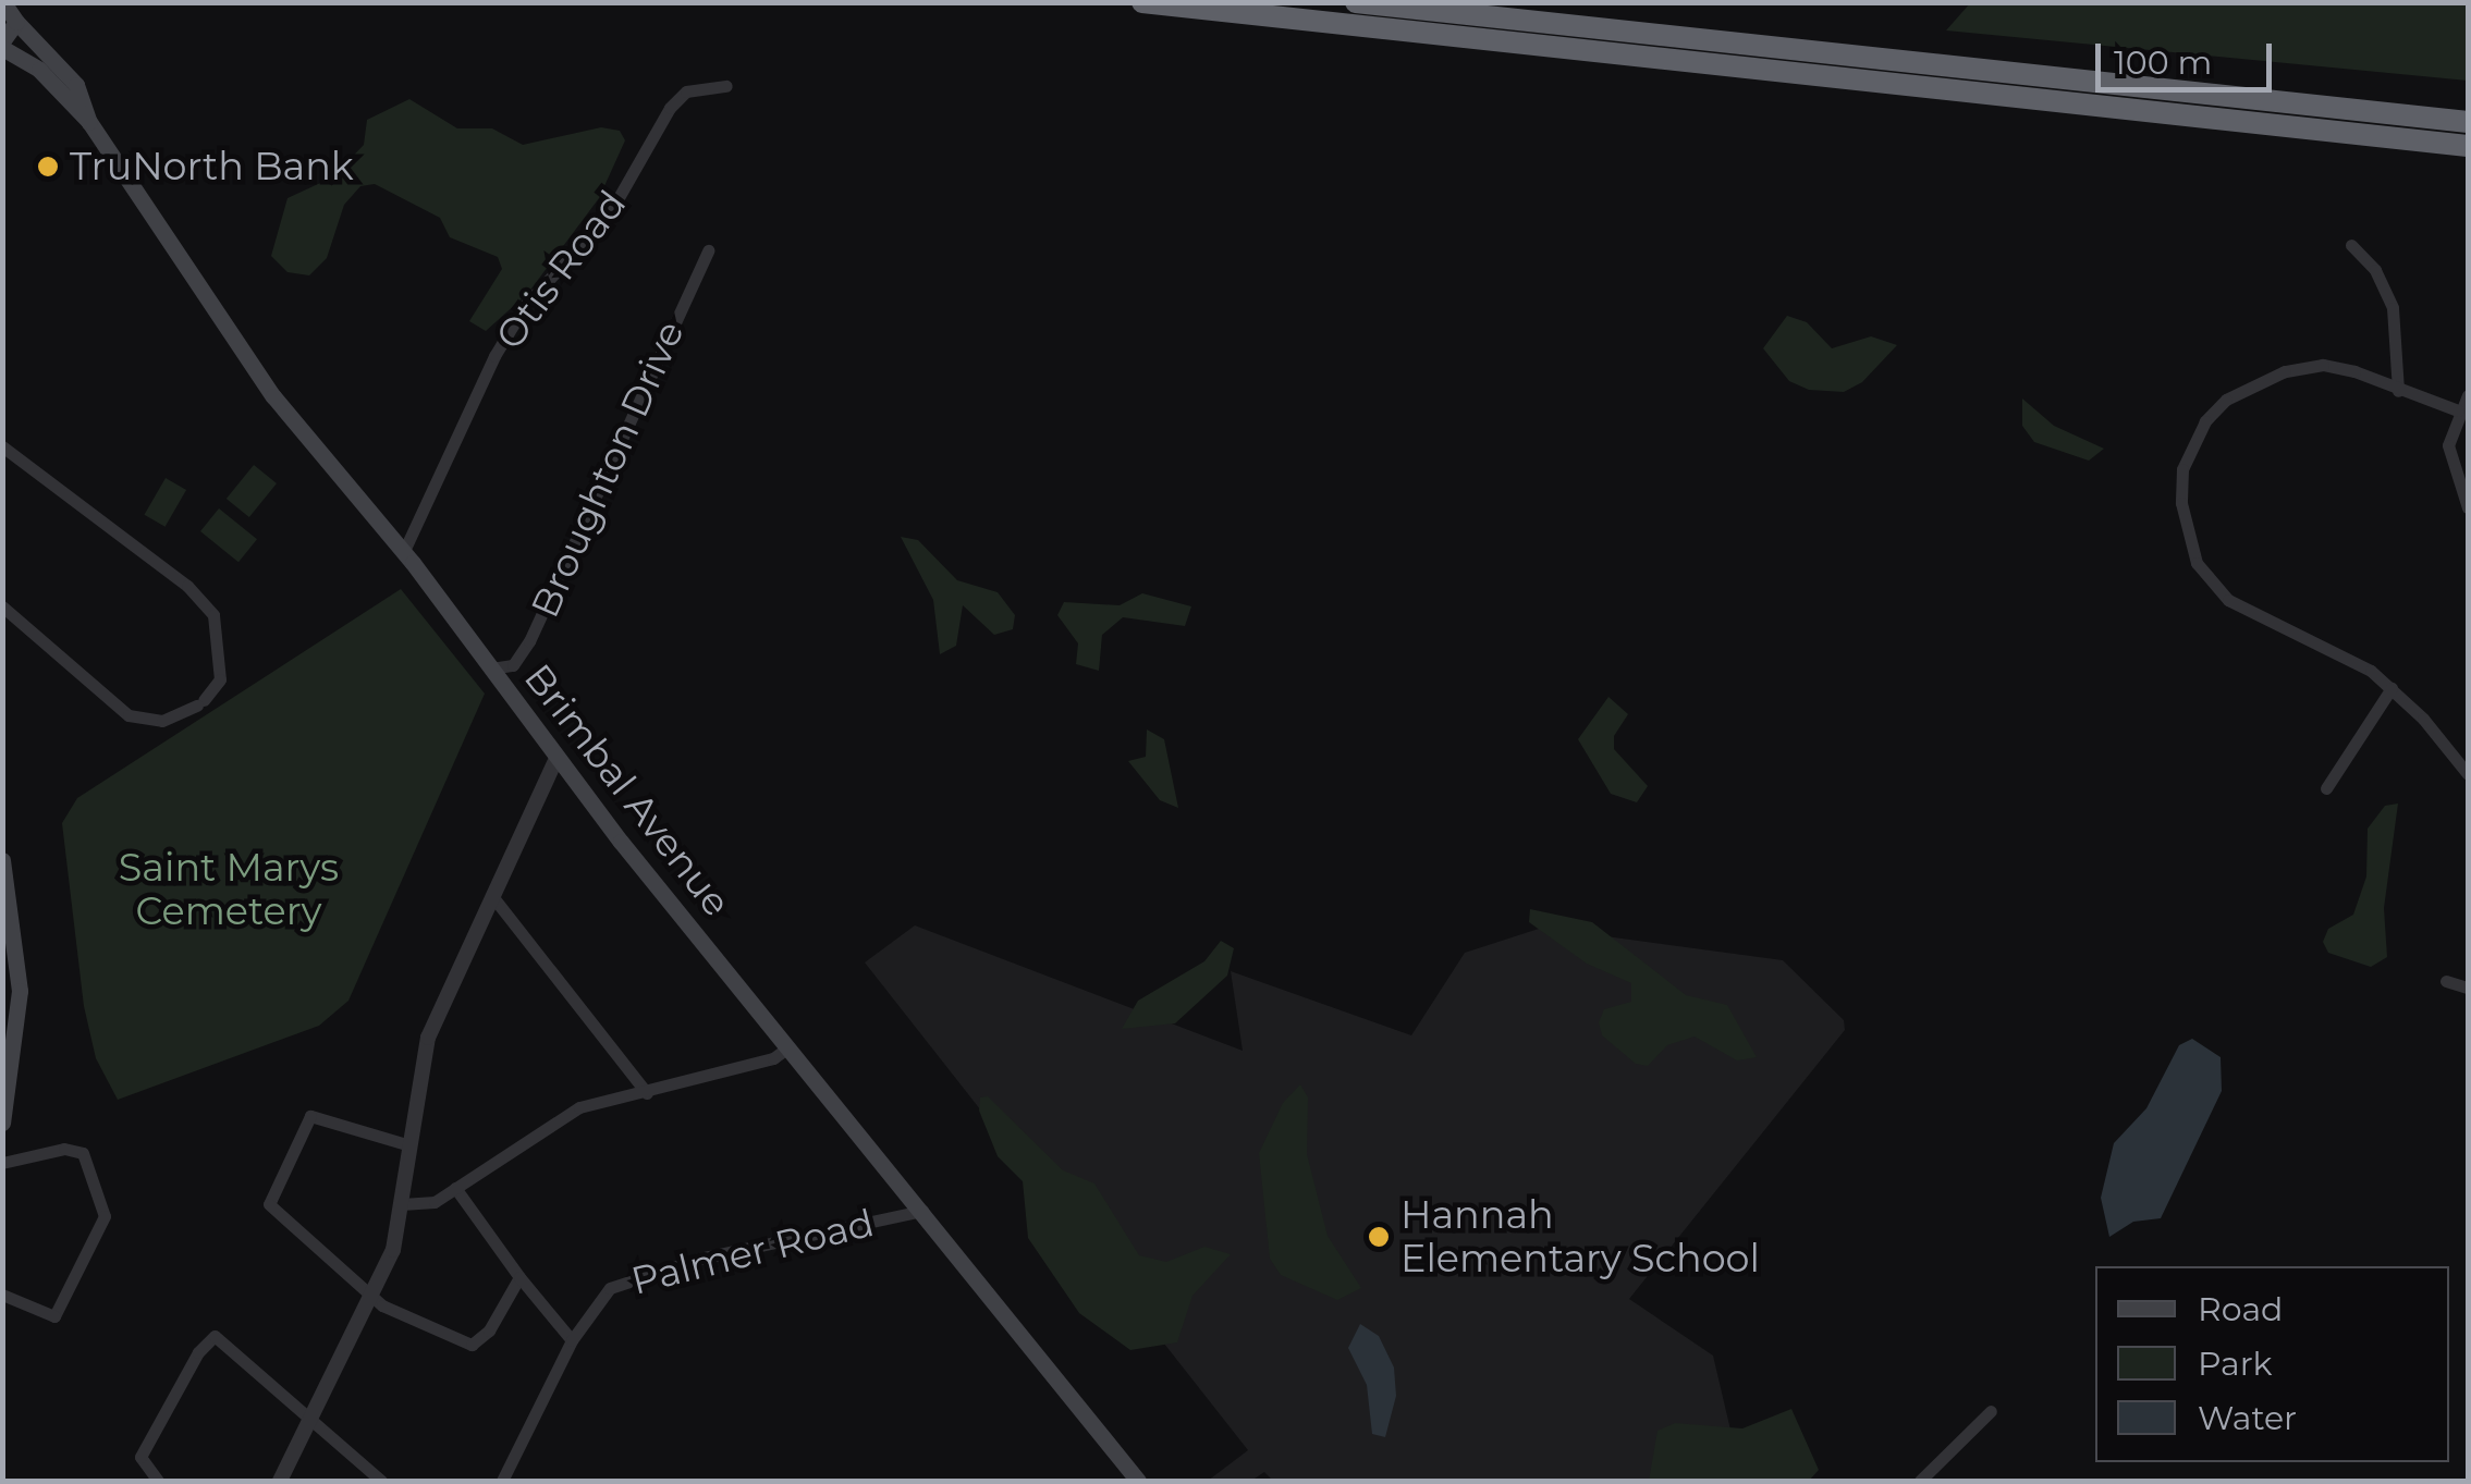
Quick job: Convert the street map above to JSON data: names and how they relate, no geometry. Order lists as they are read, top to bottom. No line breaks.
{"streets":{"main road":["Brimbal Avenue"],"street":["Otis Road","Broughton Drive","Palmer Road"]},"crossings":[["Otis Road","Brimbal Avenue"],["Broughton Drive","Brimbal Avenue"],["Brimbal Avenue","Palmer Road"]],"parks":["Saint Marys Cemetery"],"places":["TruNorth Bank","Hannah Elementary School"],"legend":["Road","Park","Water"],"scale_bar":"100 m"}
